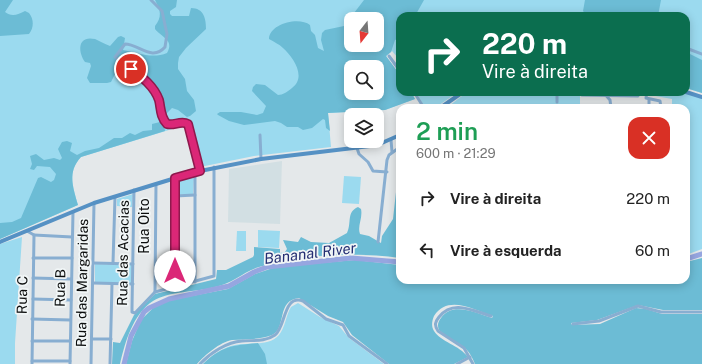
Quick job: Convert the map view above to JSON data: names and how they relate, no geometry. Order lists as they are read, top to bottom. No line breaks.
{"streets":{"street":["Rua Oito","Rua das Acacias","Rua das Margaridas","Rua B","Rua C"]},"crossings":[["Rua Oito","Rua das Acacias"]],"water":["Bananal River"],"north":"bottom","page":{"turn":["220 m","Vire à direita"],"heading":["2 min","600 m · 21:29"],"list":[{"name":"Vire à direita","value":"220 m"},{"name":"Vire à esquerda","value":"60 m"}]}}
